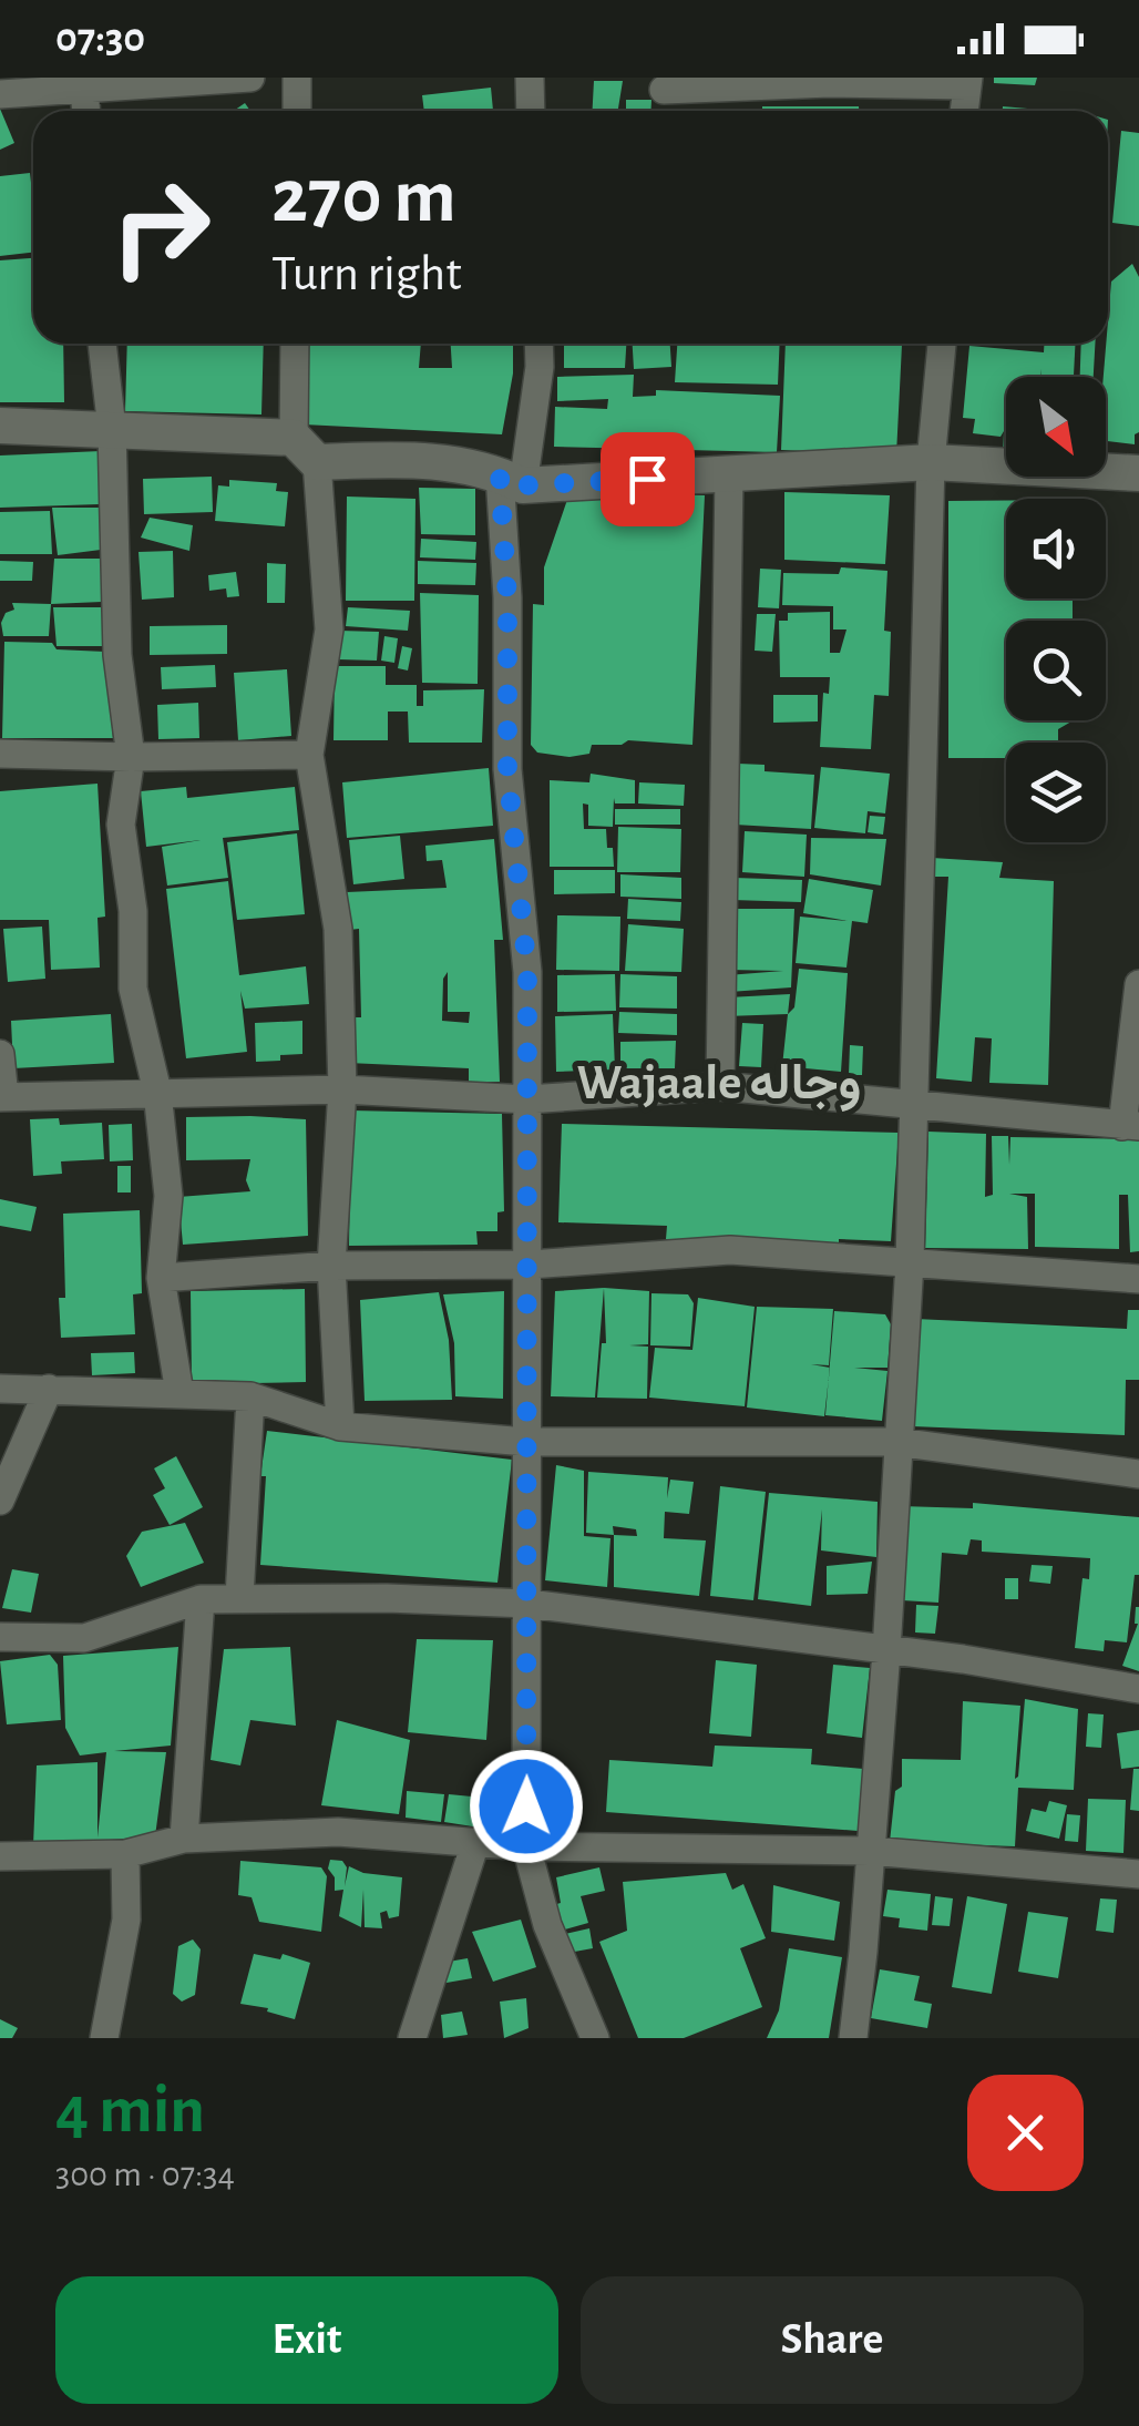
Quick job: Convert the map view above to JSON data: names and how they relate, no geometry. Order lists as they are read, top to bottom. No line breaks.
{"districts":["Wajaale وجاله"],"north":"bottom right","page":{"status":"07:30","turn":["270 m","Turn right"],"heading":["4 min","300 m · 07:34"],"buttons":["Exit","Share"]}}
